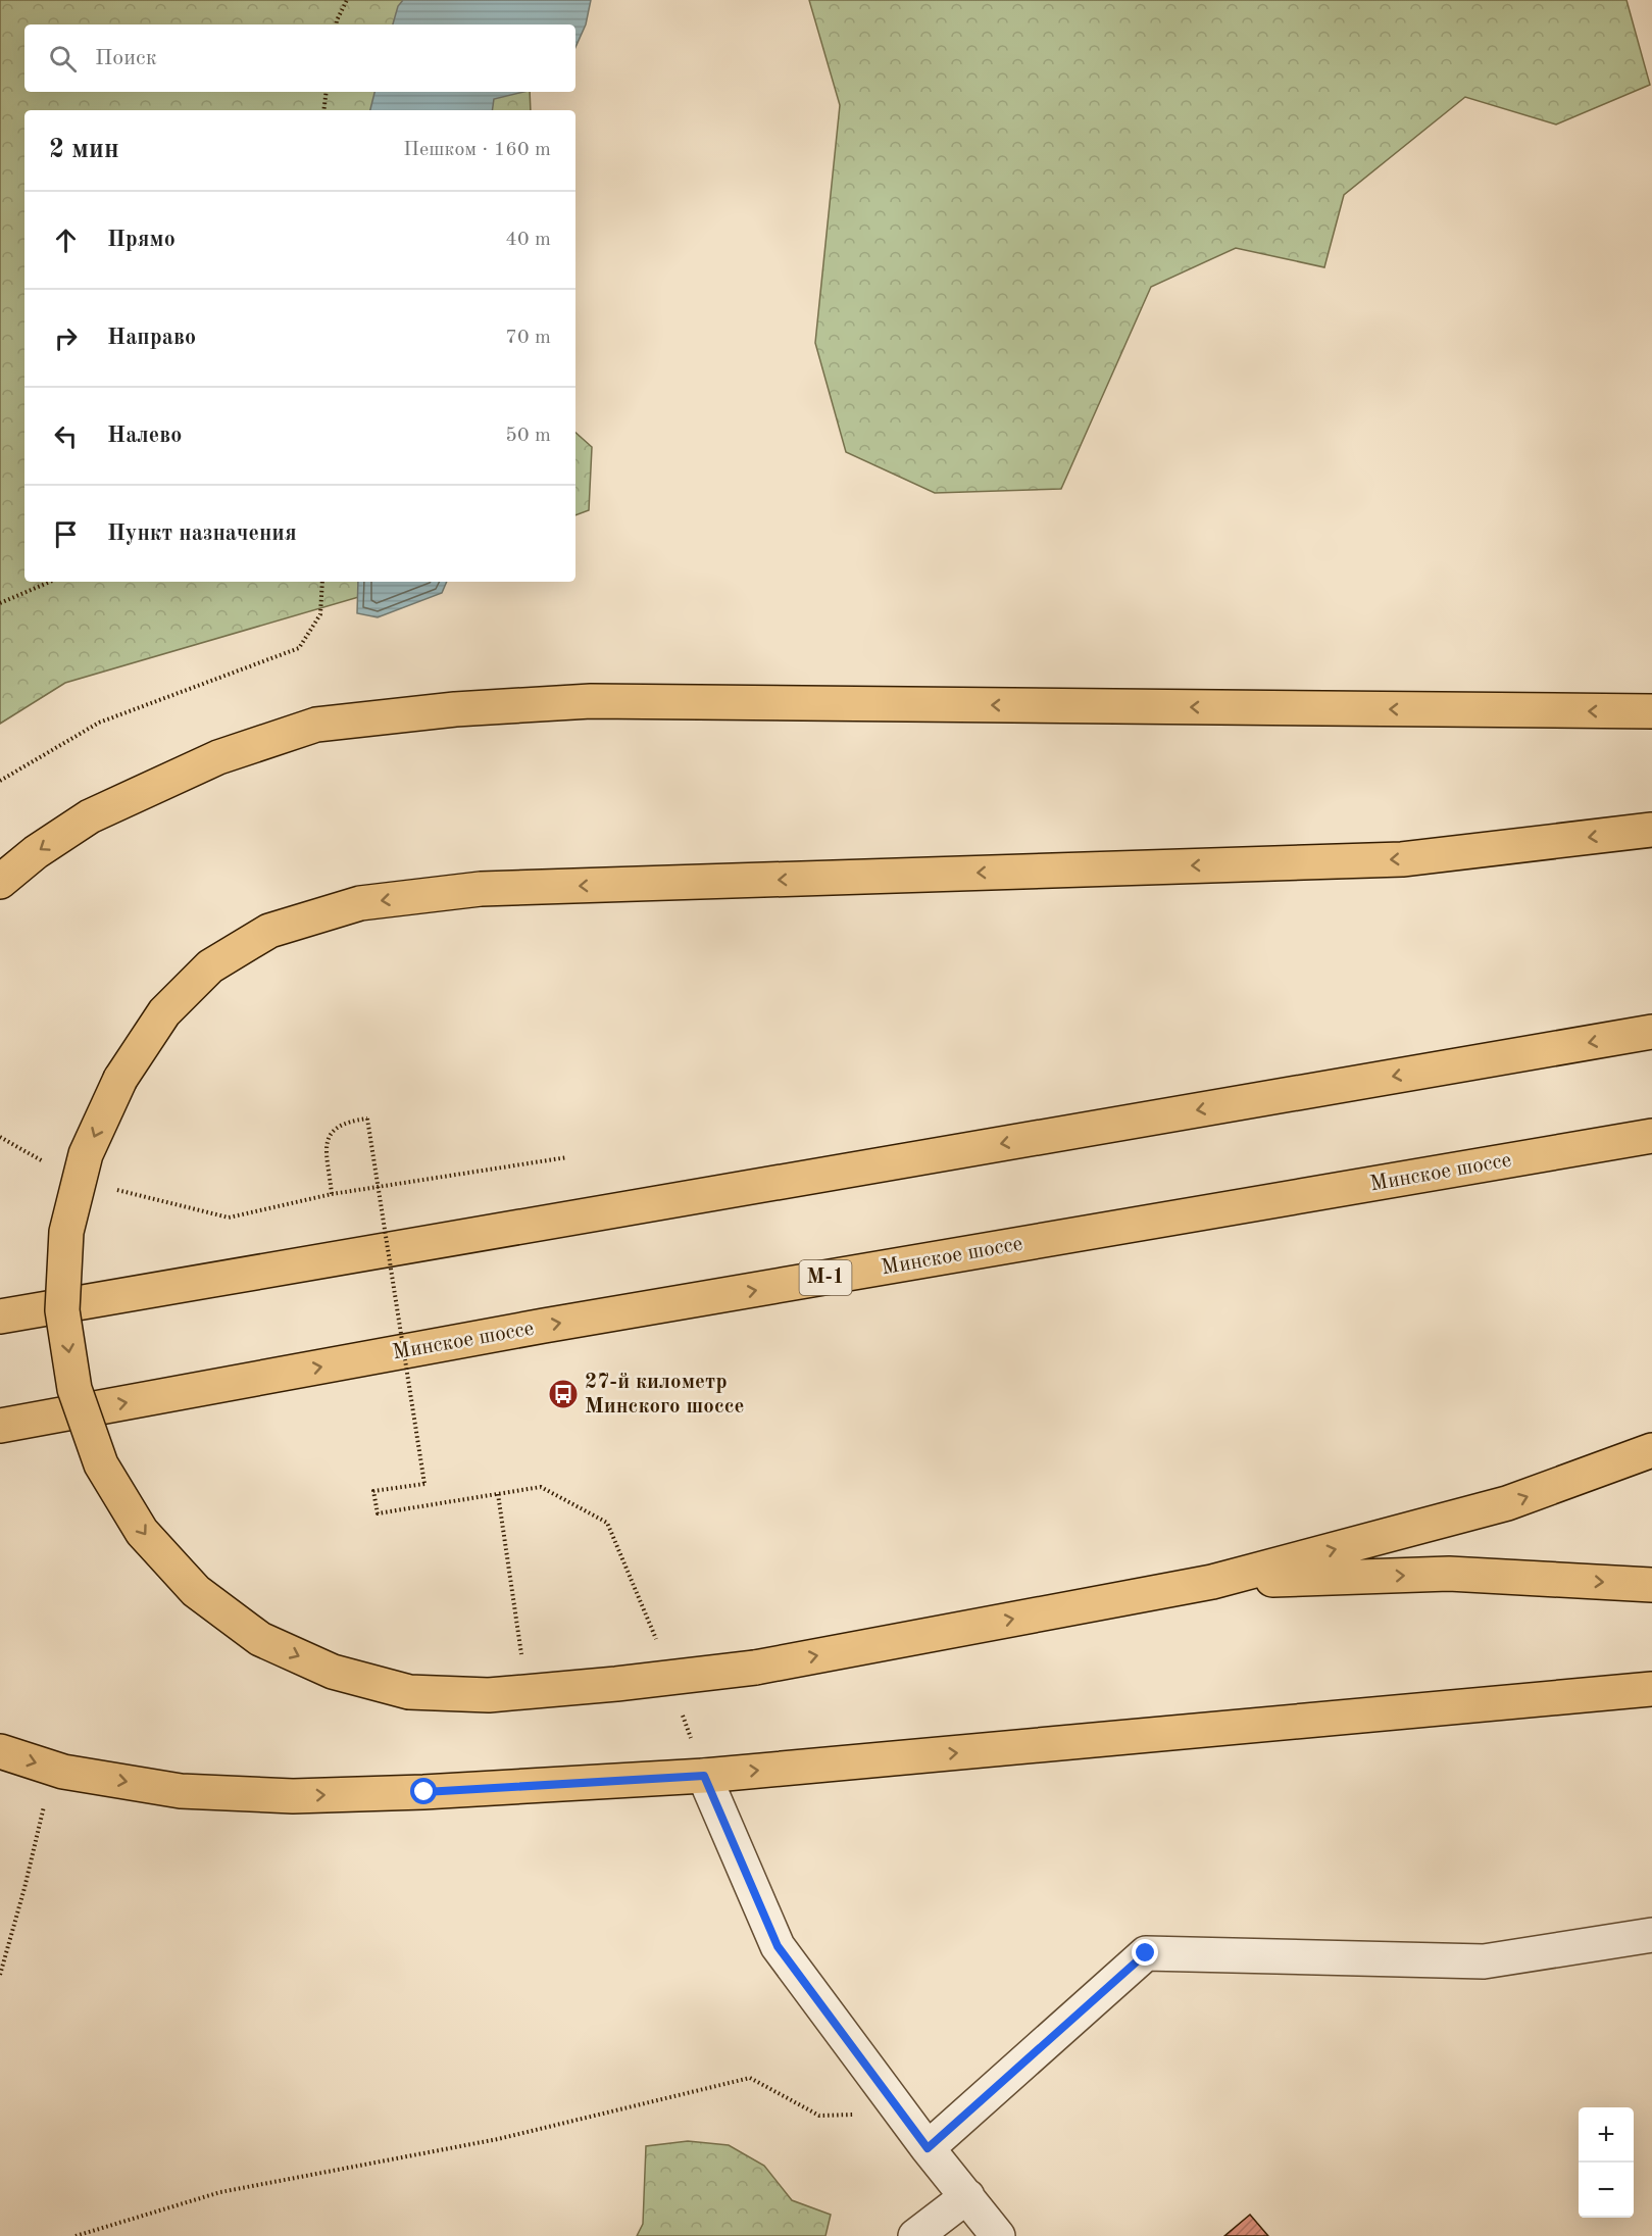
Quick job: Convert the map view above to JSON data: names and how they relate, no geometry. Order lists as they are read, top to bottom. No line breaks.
{"streets":{"main road":["Минское шоссе","М-1"]},"places":{"bus stop":["27-й километр Минского шоссе"]},"page":{"search":"Поиск","heading":["2 мин","Пешком · 160 m"],"list":[["Прямо","40 m"],["Направо","70 m"],["Налево","50 m"],"Пункт назначения"],"map_buttons":["+","−"]}}
